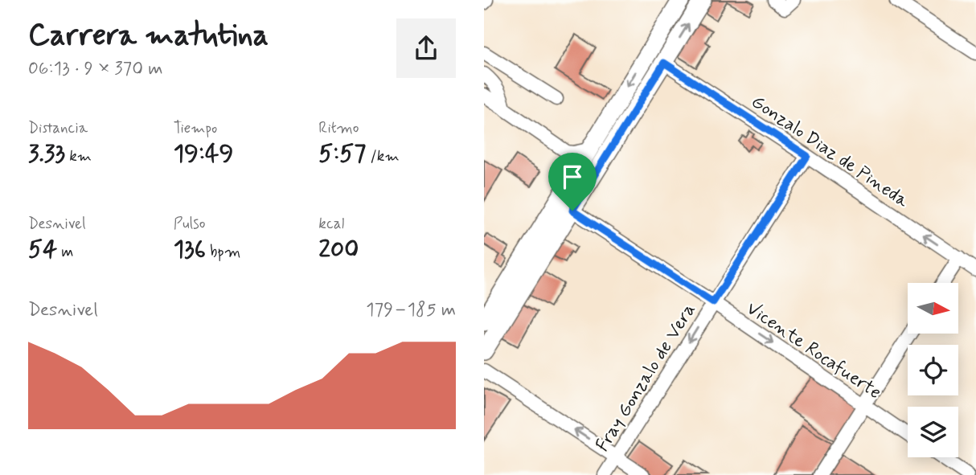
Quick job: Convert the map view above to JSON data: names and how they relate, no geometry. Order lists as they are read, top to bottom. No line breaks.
{"streets":{"street":["Gonzalo Diaz de Pineda","Vicente Rocafuerte","Fray Gonzalo de Vera"]},"crossings":[["Gonzalo Diaz de Pineda","Fray Gonzalo de Vera"],["Vicente Rocafuerte","Fray Gonzalo de Vera"]],"one_way":["Gonzalo Diaz de Pineda","Vicente Rocafuerte","Fray Gonzalo de Vera"],"north":"right","page":{"heading":["Carrera matutina","06:13 · 9 × 370 m"],"stats":[["Distancia","3.33 km"],["Tiempo","19:49"],["Ritmo","5:57 /km"],["Desnivel","54 m"],["Pulso","136 bpm"],["kcal","200"]],"chart":["Desnivel","179–185 m"]}}
